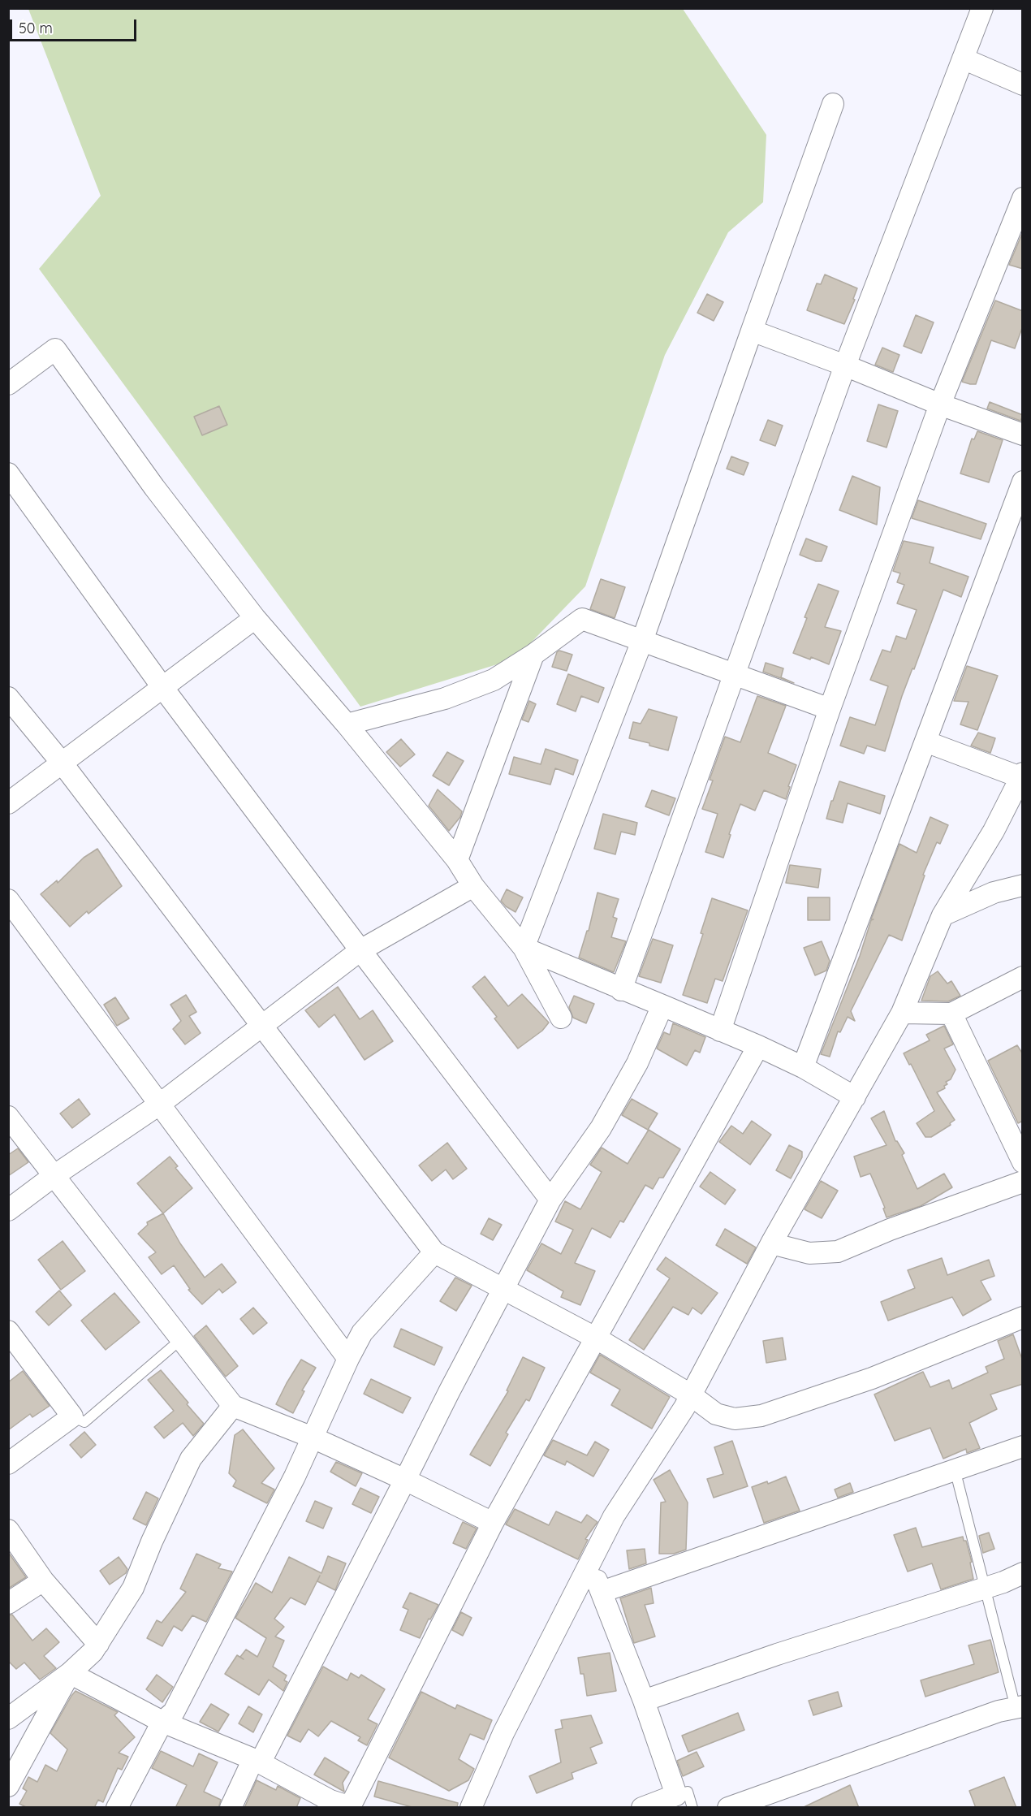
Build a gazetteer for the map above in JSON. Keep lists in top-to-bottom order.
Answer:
{
  "scale_bar": "50 m"
}
